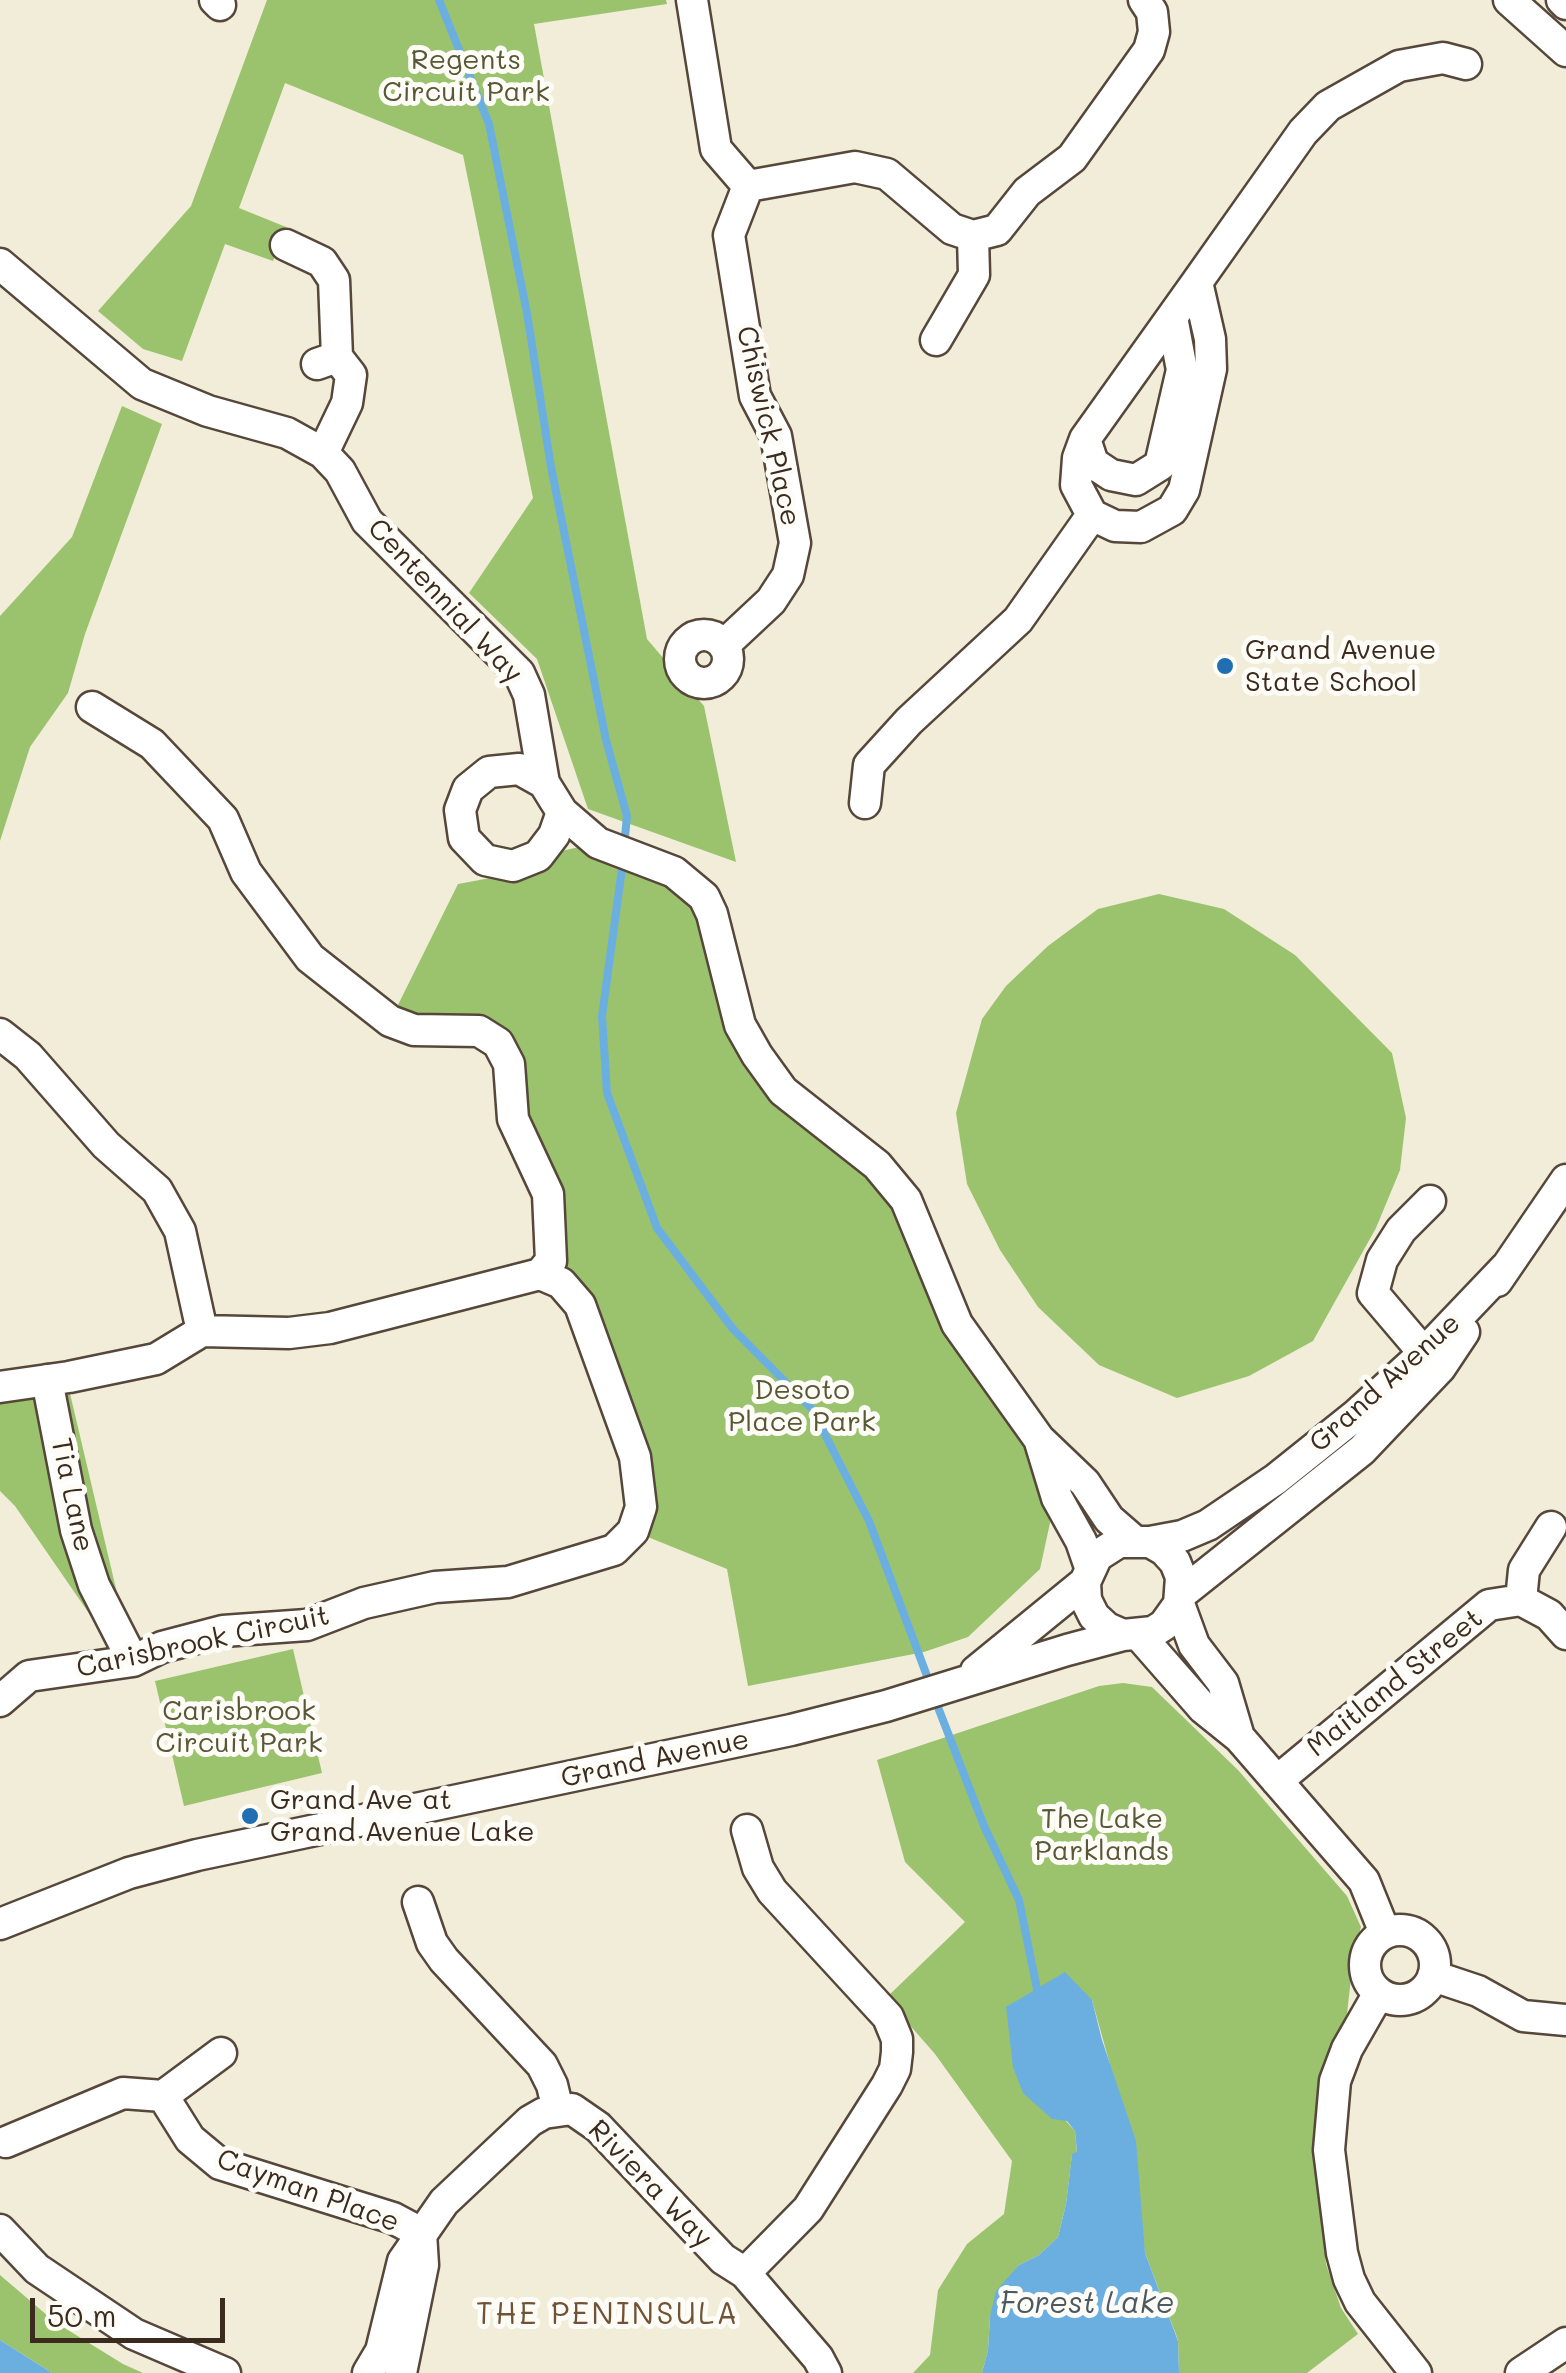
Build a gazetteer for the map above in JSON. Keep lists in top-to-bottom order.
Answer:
{
  "streets": {
    "street": [
      "Chiswick Place",
      "Centennial Way",
      "Grand Avenue",
      "Tia Lane",
      "Carisbrook Circuit",
      "Maitland Street",
      "Riviera Way",
      "Cayman Place"
    ]
  },
  "crossings": [
    ["Centennial Way", "Grand Avenue"],
    ["Tia Lane", "Carisbrook Circuit"],
    ["Riviera Way", "Cayman Place"]
  ],
  "districts": ["THE PENINSULA"],
  "water": ["Forest Lake"],
  "parks": [
    "Regents Circuit Park",
    "Desoto Place Park",
    "Carisbrook Circuit Park",
    "The Lake Parklands"
  ],
  "places": ["Grand Avenue State School", "Grand Ave at Grand Avenue Lake"],
  "scale_bar": "50 m"
}
